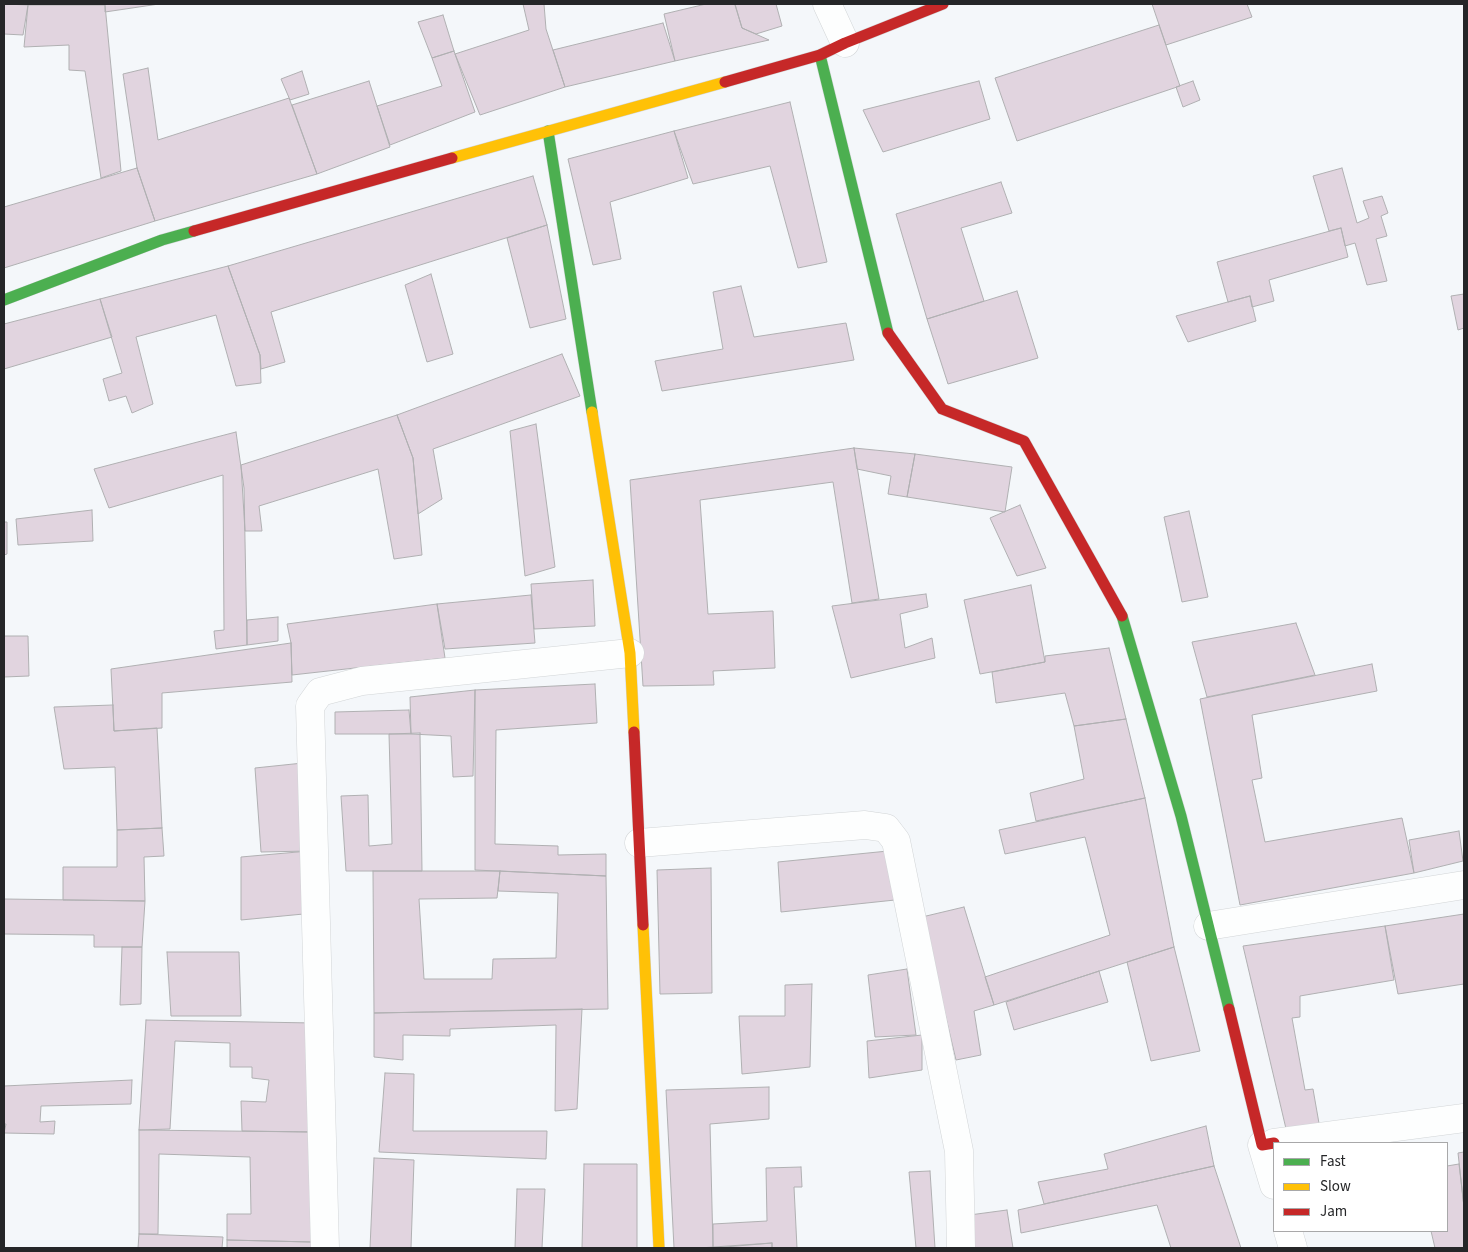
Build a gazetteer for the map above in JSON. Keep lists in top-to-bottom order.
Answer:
{
  "legend": ["Fast", "Slow", "Jam"]
}
